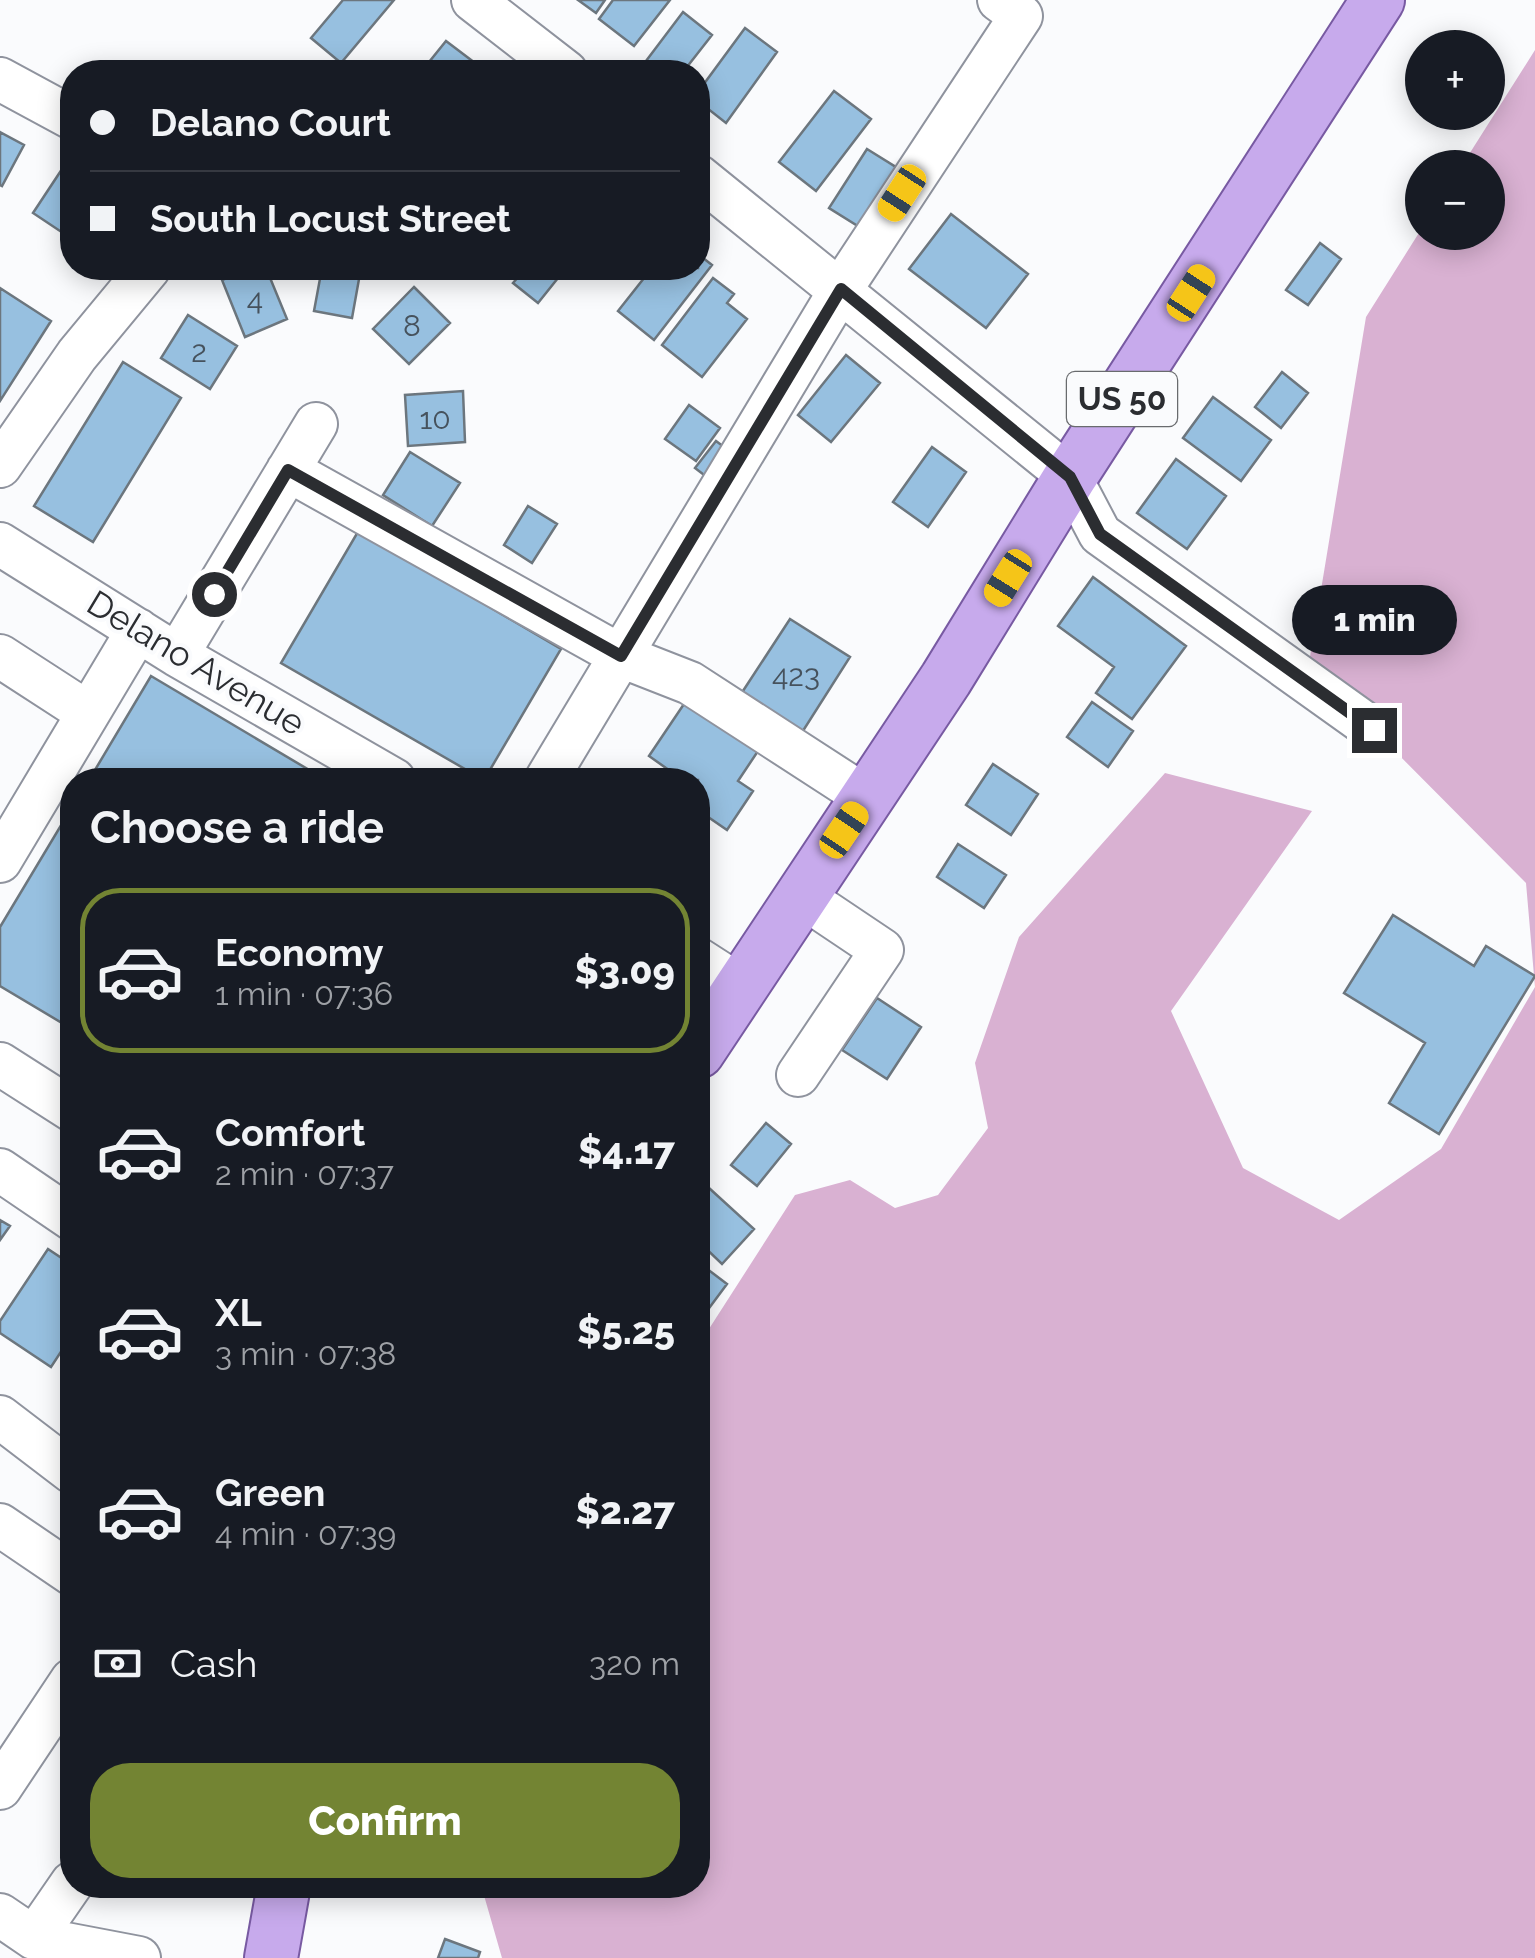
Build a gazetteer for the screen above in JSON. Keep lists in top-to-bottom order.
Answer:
{
  "streets": {
    "main road": ["US 50"],
    "street": ["Delano Avenue"]
  },
  "house_numbers": [
    "4",
    "8",
    "2",
    "10",
    "423"
  ],
  "page": {
    "map_buttons": ["+", "−"],
    "banner": ["Delano Court", "South Locust Street"],
    "bubble": "1 min",
    "heading": "Choose a ride",
    "list": [
      {
        "name": "Economy",
        "note": "1 min · 07:36",
        "value": "$3.09"
      },
      {
        "name": "Comfort",
        "note": "2 min · 07:37",
        "value": "$4.17"
      },
      {
        "name": "XL",
        "note": "3 min · 07:38",
        "value": "$5.25"
      },
      {
        "name": "Green",
        "note": "4 min · 07:39",
        "value": "$2.27"
      }
    ],
    "pay": ["Cash", "320 m"],
    "buttons": "Confirm"
  }
}
